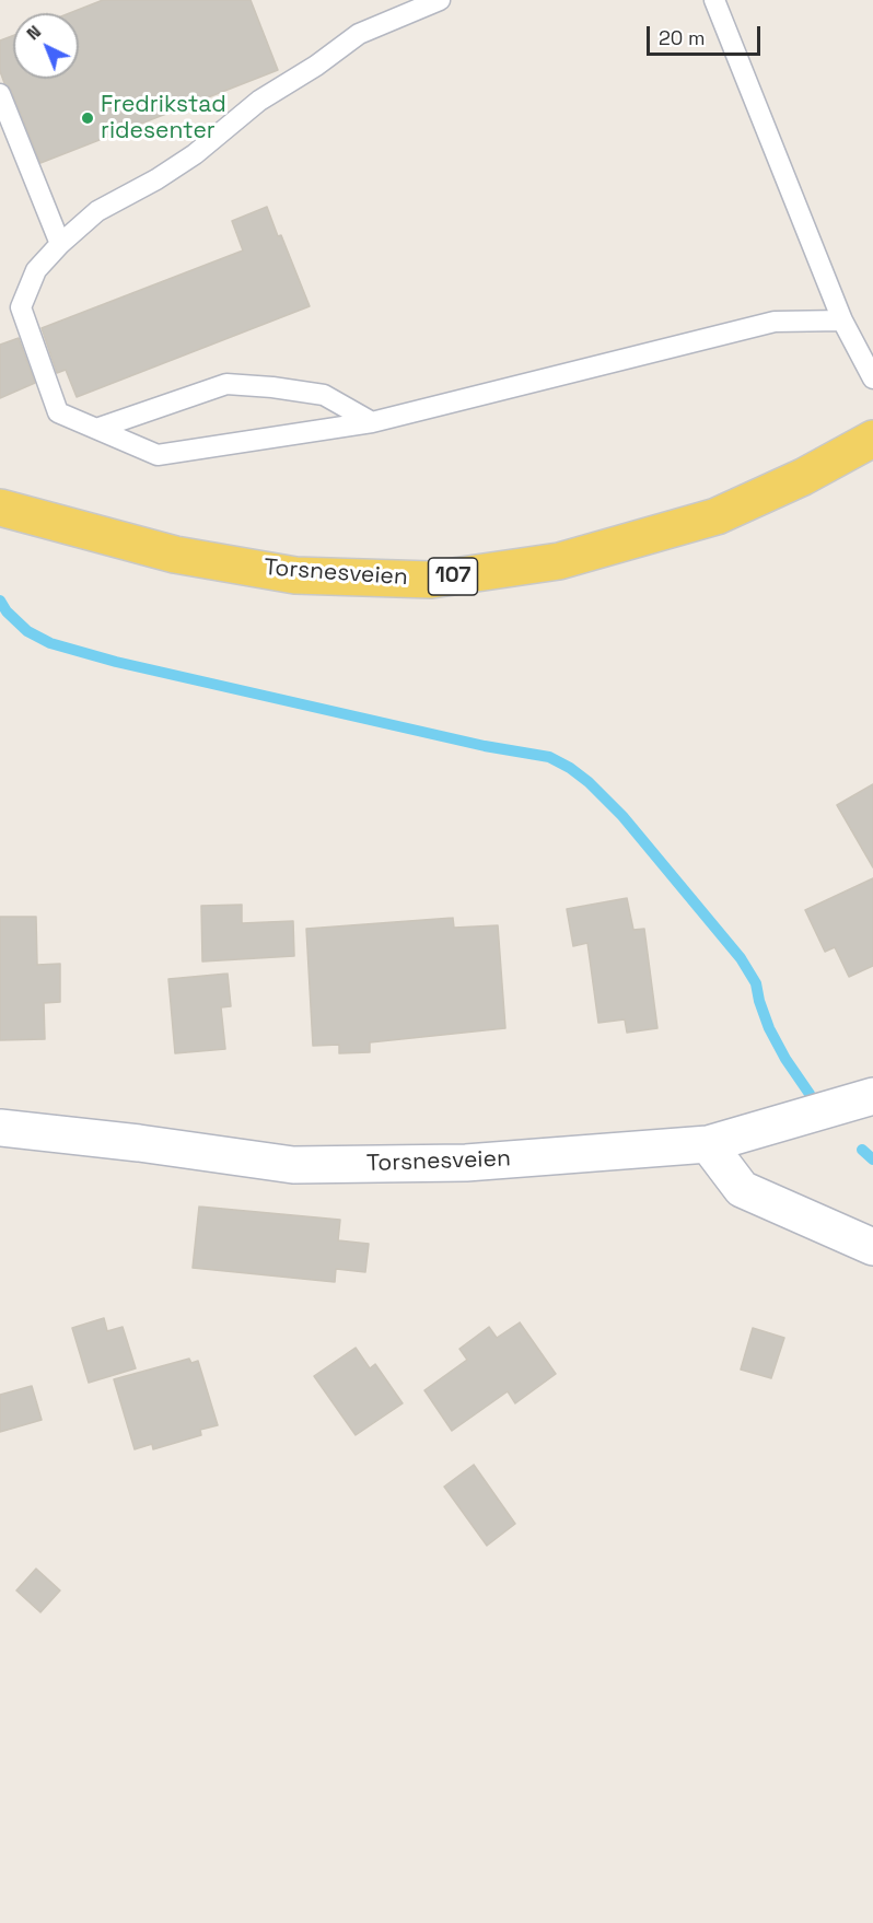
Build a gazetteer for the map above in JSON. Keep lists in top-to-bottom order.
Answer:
{
  "streets": {
    "main road": ["Torsnesveien", "107"]
  },
  "places": ["Fredrikstad ridesenter"],
  "scale_bar": "20 m",
  "north": "top left"
}
